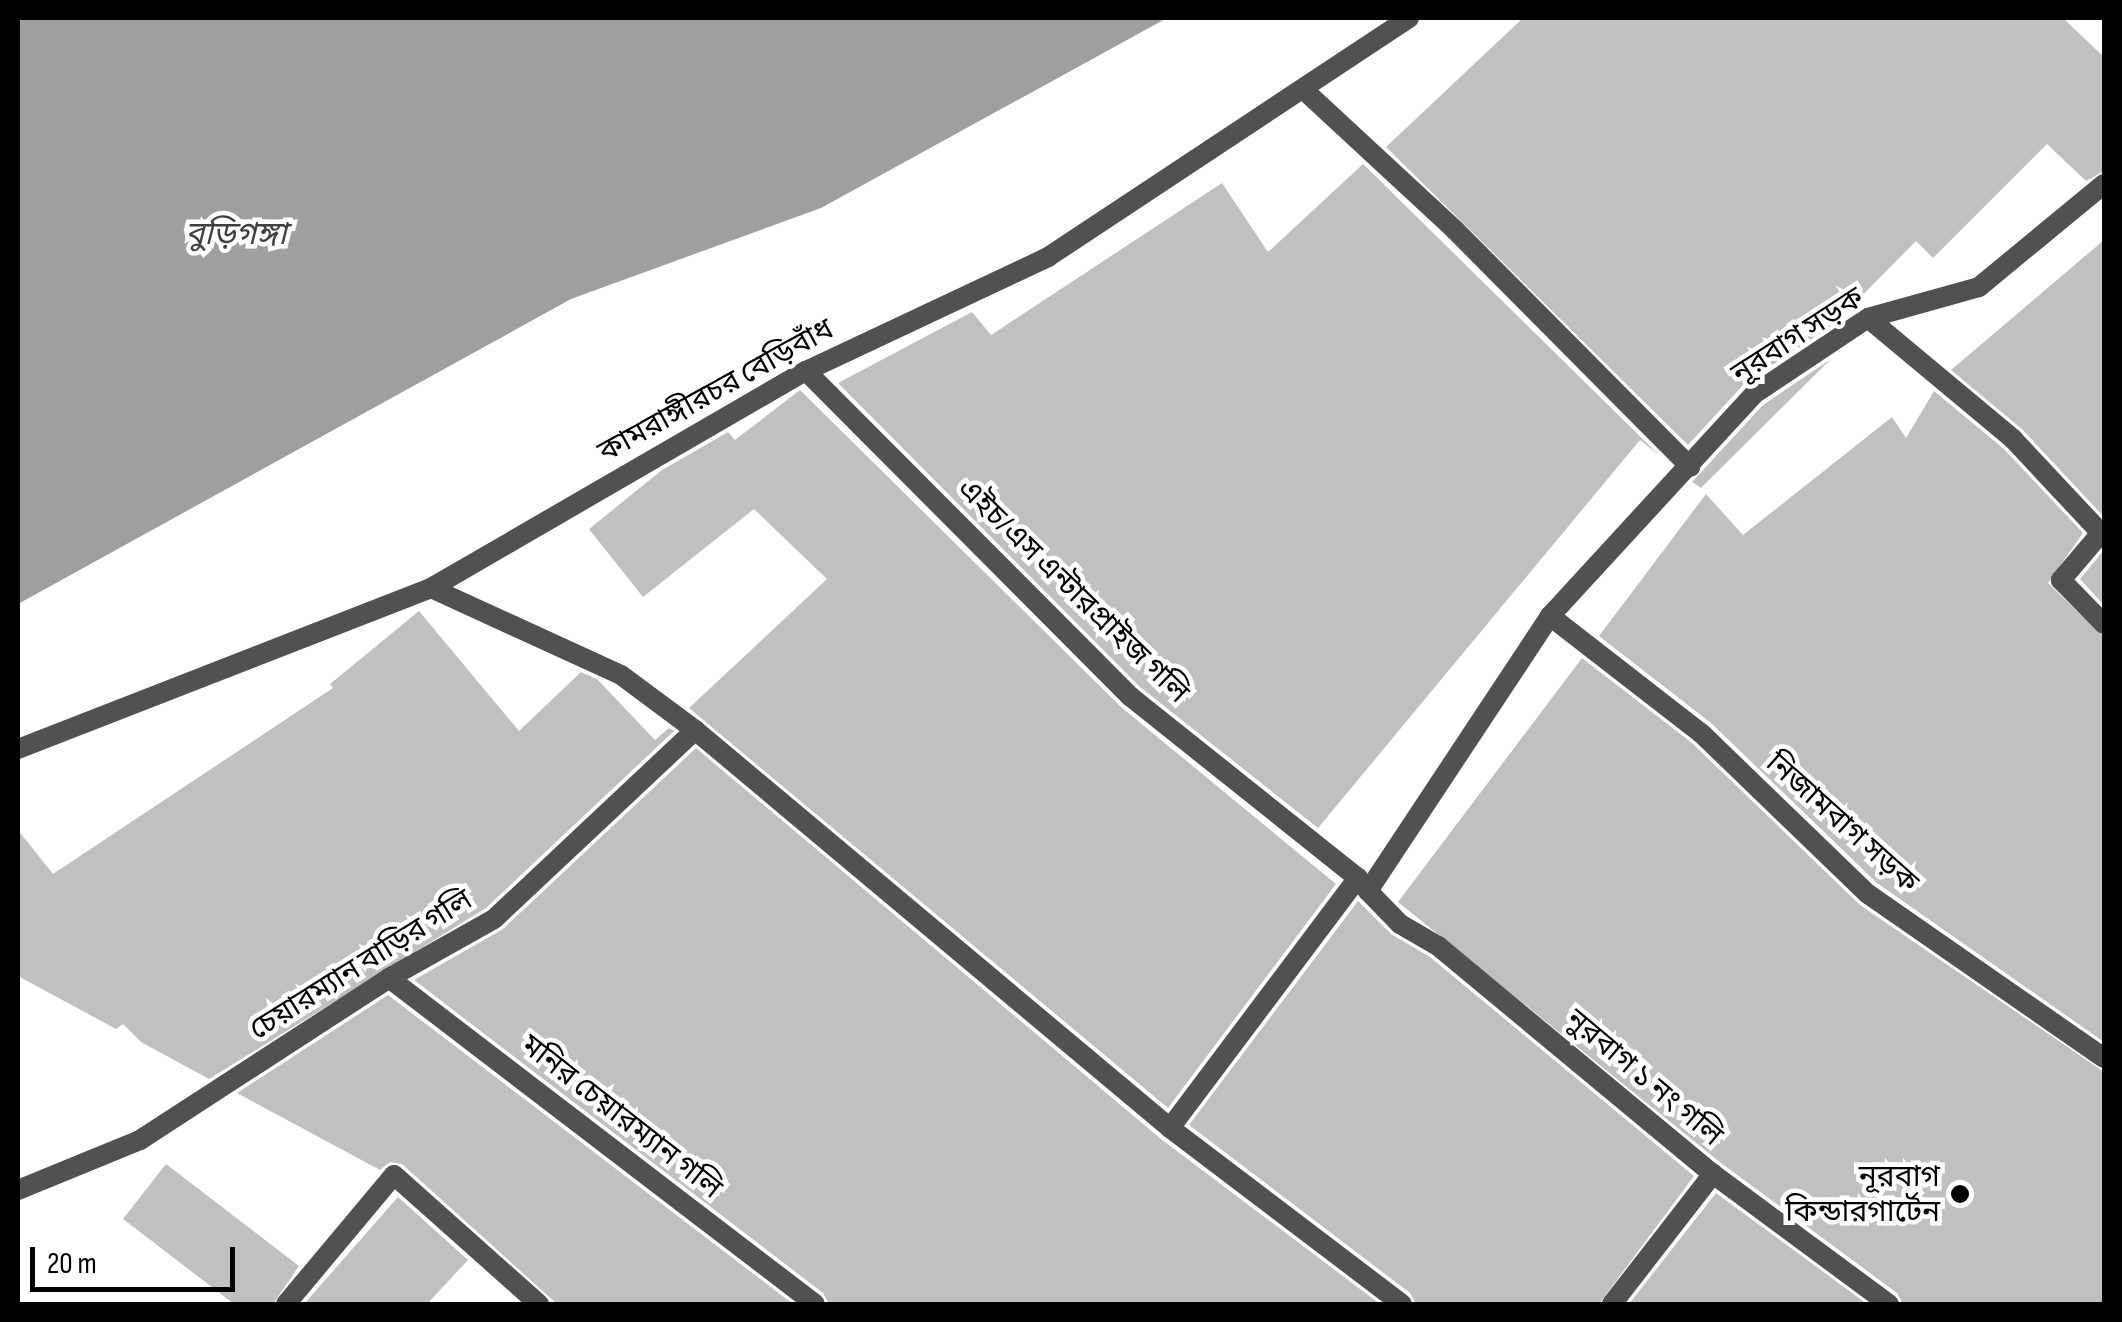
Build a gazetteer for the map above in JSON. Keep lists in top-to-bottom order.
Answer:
{
  "streets": {
    "street": [
      "নূরবাগ সড়ক",
      "কামরাঙ্গীরচর বেড়িবাঁধ",
      "এইচ/এস এন্টারপ্রাইজ গলি",
      "নিজামবাগ সড়ক",
      "চেয়ারম্যান বাড়ির গলি",
      "নুরবাগ ১ নং গলি",
      "মনির চেয়ারম্যান গলি"
    ]
  },
  "crossings": [
    ["কামরাঙ্গীরচর বেড়িবাঁধ", "এইচ/এস এন্টারপ্রাইজ গলি"],
    ["এইচ/এস এন্টারপ্রাইজ গলি", "নুরবাগ ১ নং গলি"],
    ["চেয়ারম্যান বাড়ির গলি", "মনির চেয়ারম্যান গলি"]
  ],
  "water": ["বুড়িগঙ্গা"],
  "places": ["নূরবাগ কিন্ডারগার্টেন"],
  "scale_bar": "20 m"
}
